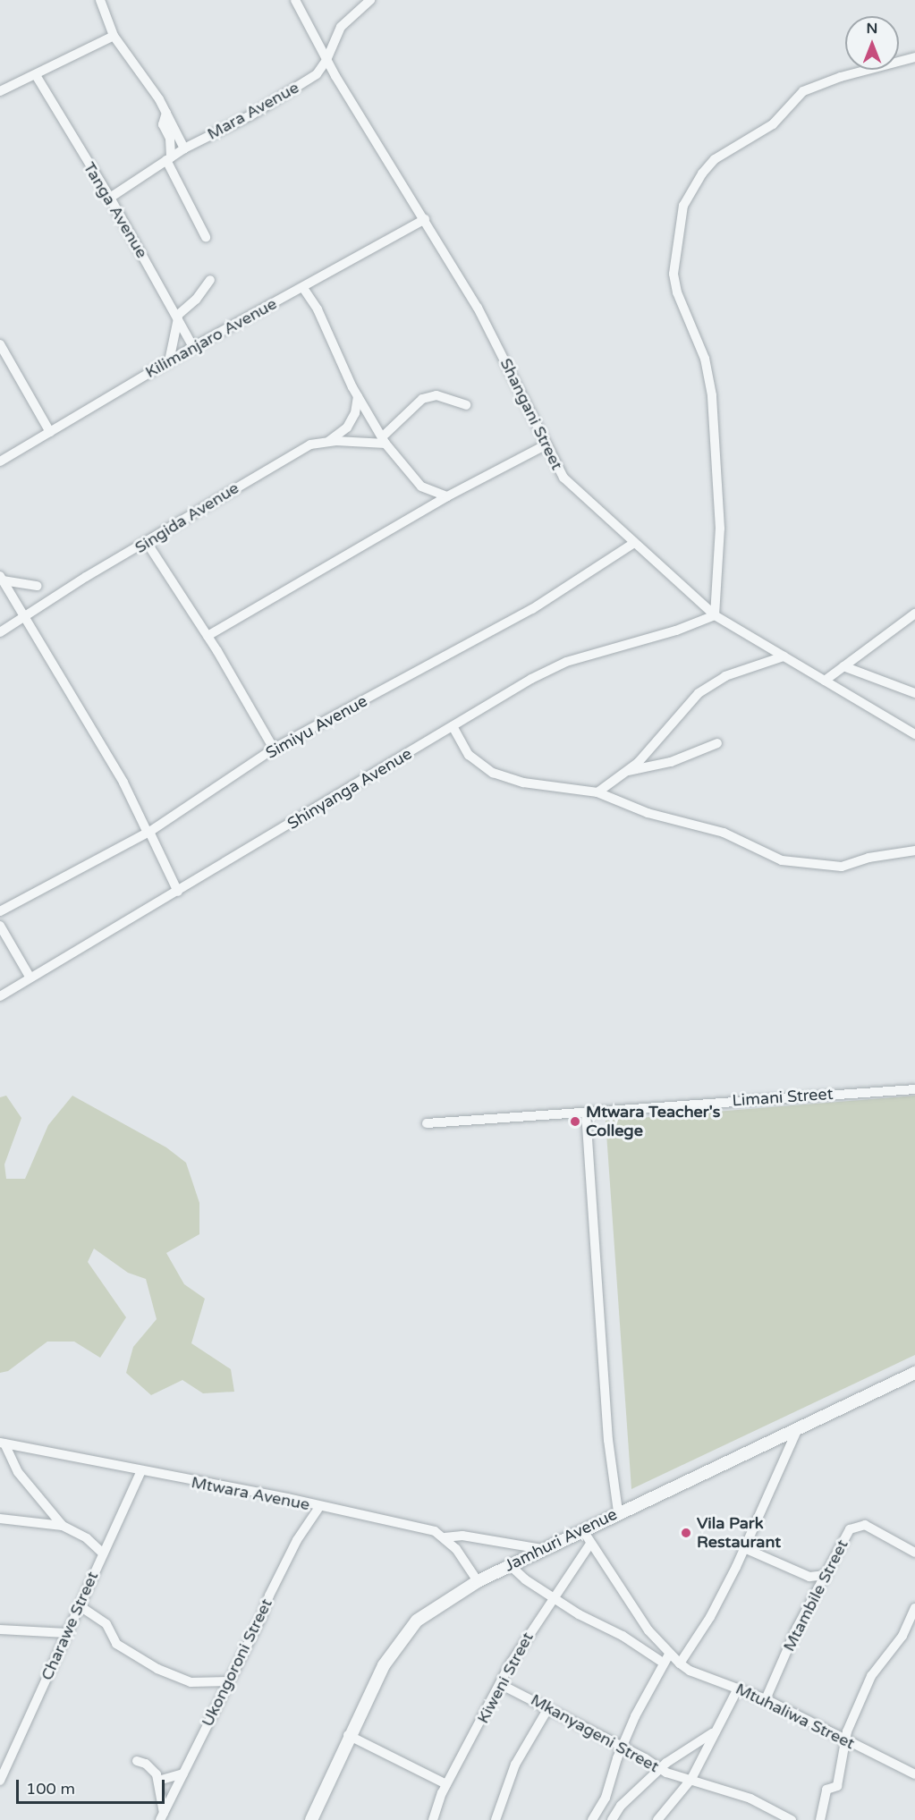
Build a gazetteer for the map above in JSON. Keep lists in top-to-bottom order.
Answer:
{
  "streets": {
    "street": [
      "Mara Avenue",
      "Tanga Avenue",
      "Kilimanjaro Avenue",
      "Shangani Street",
      "Singida Avenue",
      "Simiyu Avenue",
      "Shinyanga Avenue",
      "Limani Street",
      "Mtwara Avenue",
      "Jamhuri Avenue",
      "Mtambile Street",
      "Charawe Street",
      "Ukongoroni Street",
      "Kiweni Street",
      "Mtuhaliwa Street",
      "Mkanyageni Street"
    ]
  },
  "crossings": [
    ["Mara Avenue", "Tanga Avenue"],
    ["Mara Avenue", "Shangani Street"],
    ["Tanga Avenue", "Kilimanjaro Avenue"],
    ["Kilimanjaro Avenue", "Shangani Street"],
    ["Shangani Street", "Simiyu Avenue"],
    ["Shangani Street", "Shinyanga Avenue"],
    ["Mtwara Avenue", "Charawe Street"],
    ["Mtwara Avenue", "Ukongoroni Street"],
    ["Jamhuri Avenue", "Mtuhaliwa Street"],
    ["Mtambile Street", "Mtuhaliwa Street"],
    ["Kiweni Street", "Mtuhaliwa Street"],
    ["Kiweni Street", "Mkanyageni Street"]
  ],
  "places": ["Mtwara Teacher's College", "Vila Park Restaurant"],
  "scale_bar": "100 m",
  "north": "top"
}
